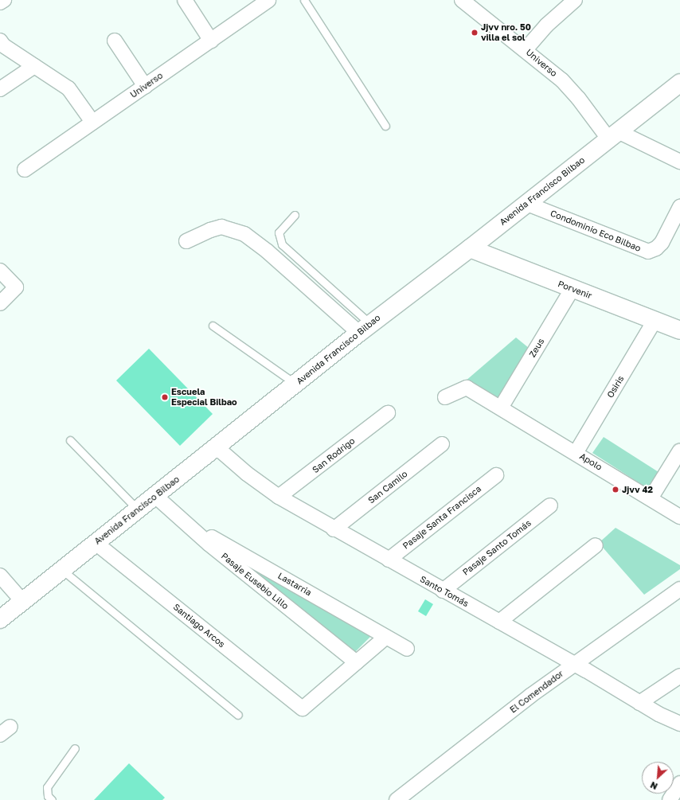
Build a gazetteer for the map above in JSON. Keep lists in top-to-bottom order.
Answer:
{
  "streets": {
    "main road": ["Avenida Francisco Bilbao", "Porvenir"],
    "street": [
      "Universo",
      "Condominio Eco Bilbao",
      "Zeus",
      "Osiris",
      "San Rodrigo",
      "Apolo",
      "San Camilo",
      "Pasaje Santa Francisca",
      "Pasaje Santo Tomás",
      "Pasaje Eusebio Lillo",
      "Lastarria",
      "Santo Tomás",
      "Santiago Arcos",
      "El Comendador"
    ]
  },
  "crossings": [
    ["Universo", "Avenida Francisco Bilbao"],
    ["Avenida Francisco Bilbao", "Condominio Eco Bilbao"],
    ["Avenida Francisco Bilbao", "Porvenir"],
    ["Avenida Francisco Bilbao", "Pasaje Eusebio Lillo"],
    ["Avenida Francisco Bilbao", "Santo Tomás"],
    ["Avenida Francisco Bilbao", "Santiago Arcos"],
    ["Porvenir", "Zeus"],
    ["Porvenir", "Osiris"],
    ["Zeus", "Apolo"],
    ["Osiris", "Apolo"],
    ["San Rodrigo", "Santo Tomás"],
    ["San Camilo", "Santo Tomás"],
    ["Pasaje Santa Francisca", "Santo Tomás"],
    ["Pasaje Santo Tomás", "Santo Tomás"],
    ["Pasaje Eusebio Lillo", "Lastarria"],
    ["Pasaje Eusebio Lillo", "Santiago Arcos"],
    ["Santo Tomás", "El Comendador"]
  ],
  "places": ["Jjvv nro. 50 villa el sol", "Escuela Especial Bilbao", "Jjvv 42"],
  "north": "bottom left"
}
